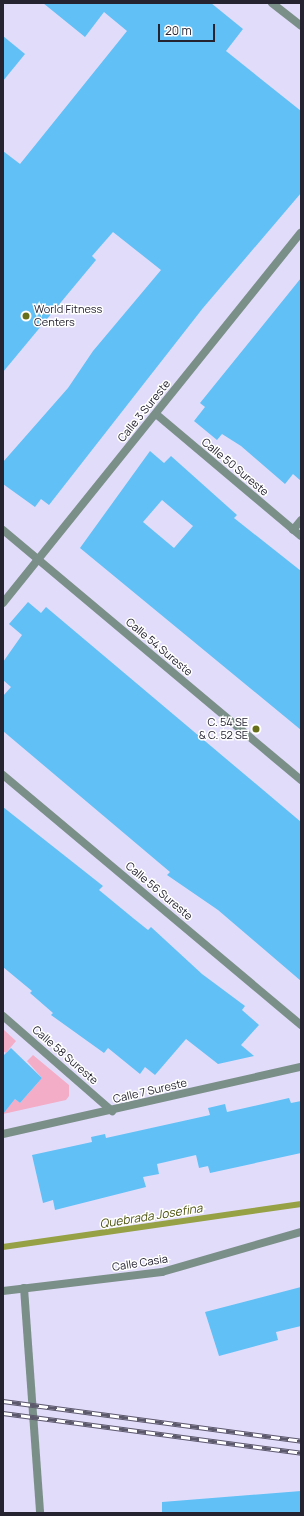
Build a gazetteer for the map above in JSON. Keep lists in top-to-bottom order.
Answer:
{
  "streets": {
    "street": [
      "Calle 3 Sureste",
      "Calle 50 Sureste",
      "Calle 54 Sureste",
      "Calle 56 Sureste",
      "Calle 58 Sureste",
      "Calle 7 Sureste",
      "Calle Casia"
    ]
  },
  "crossings": [
    ["Calle 3 Sureste", "Calle 50 Sureste"],
    ["Calle 3 Sureste", "Calle 54 Sureste"],
    ["Calle 58 Sureste", "Calle 7 Sureste"]
  ],
  "water": ["Quebrada Josefina"],
  "places": ["World Fitness Centers", "C. 54 SE & C. 52 SE"],
  "scale_bar": "20 m"
}
